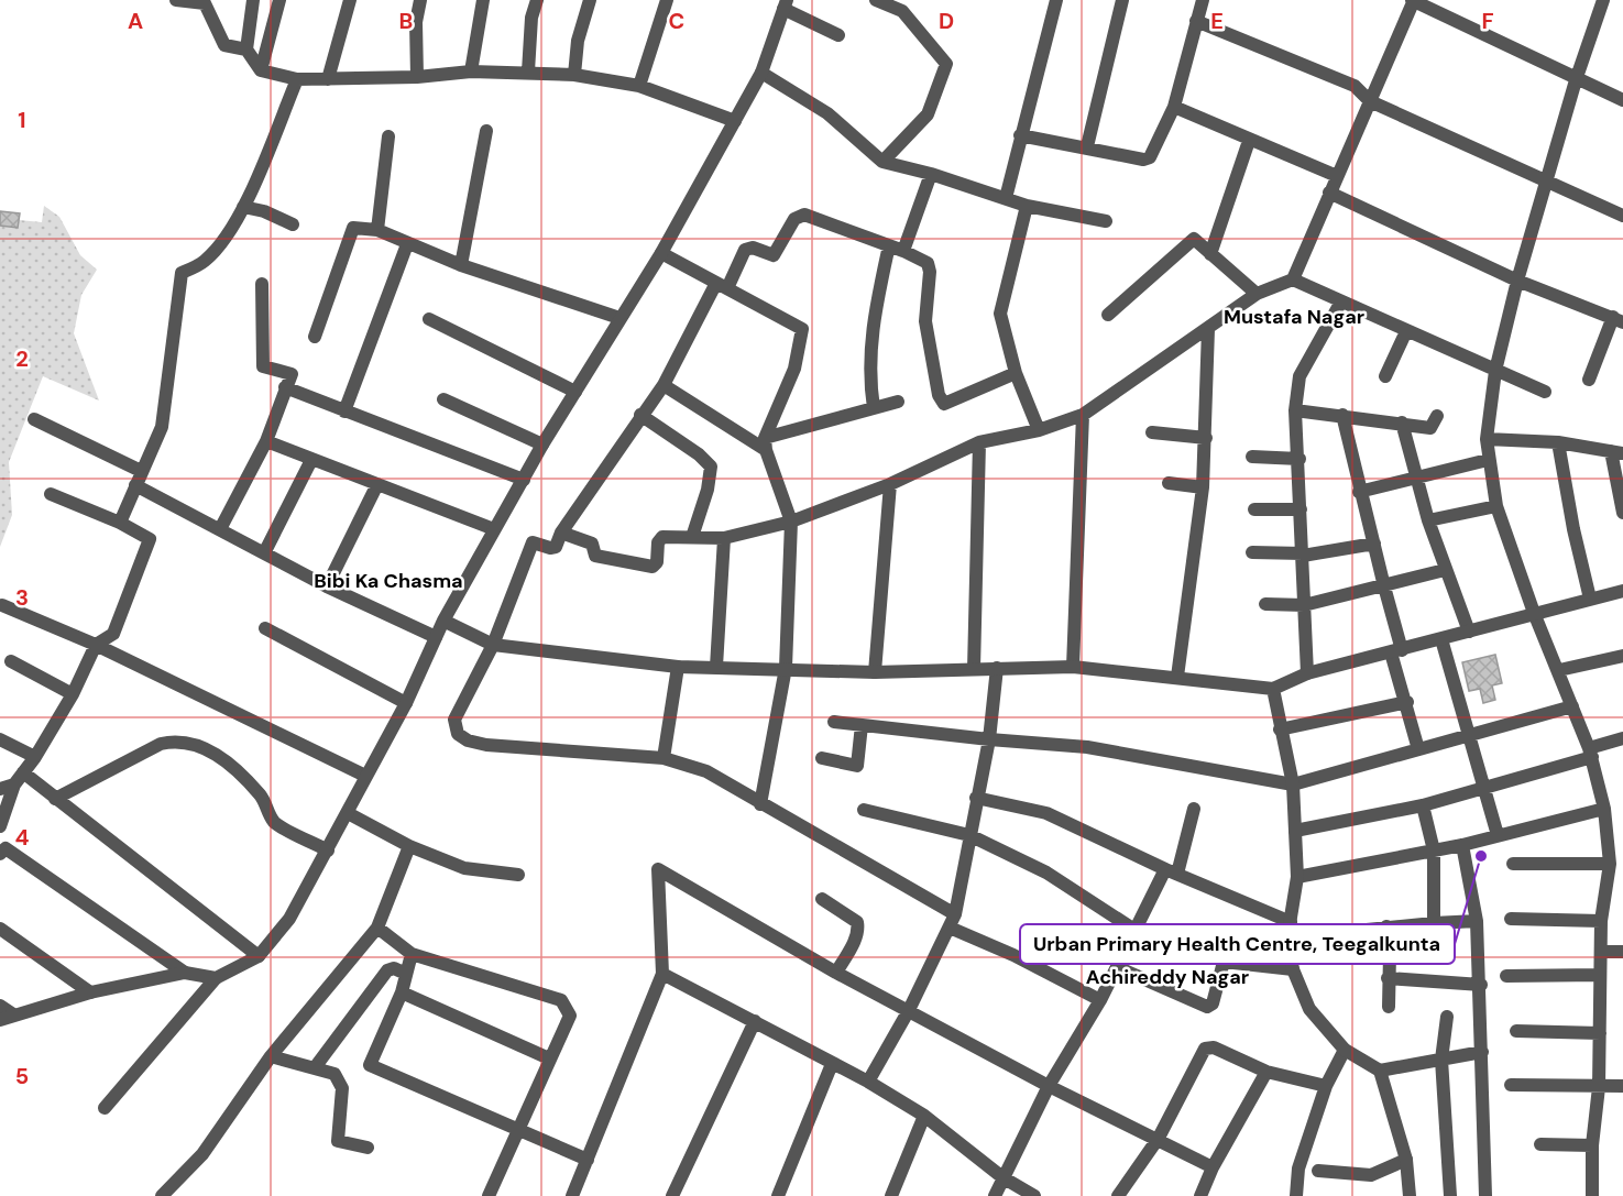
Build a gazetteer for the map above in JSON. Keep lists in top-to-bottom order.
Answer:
{
  "districts": ["Mustafa Nagar", "Bibi Ka Chasma", "Achireddy Nagar"],
  "places": ["Urban Primary Health Centre, Teegalkunta"],
  "grid": {
    "columns": [
      "A",
      "B",
      "C",
      "D",
      "E",
      "F"
    ],
    "rows": [
      "1",
      "2",
      "3",
      "4",
      "5"
    ]
  }
}
